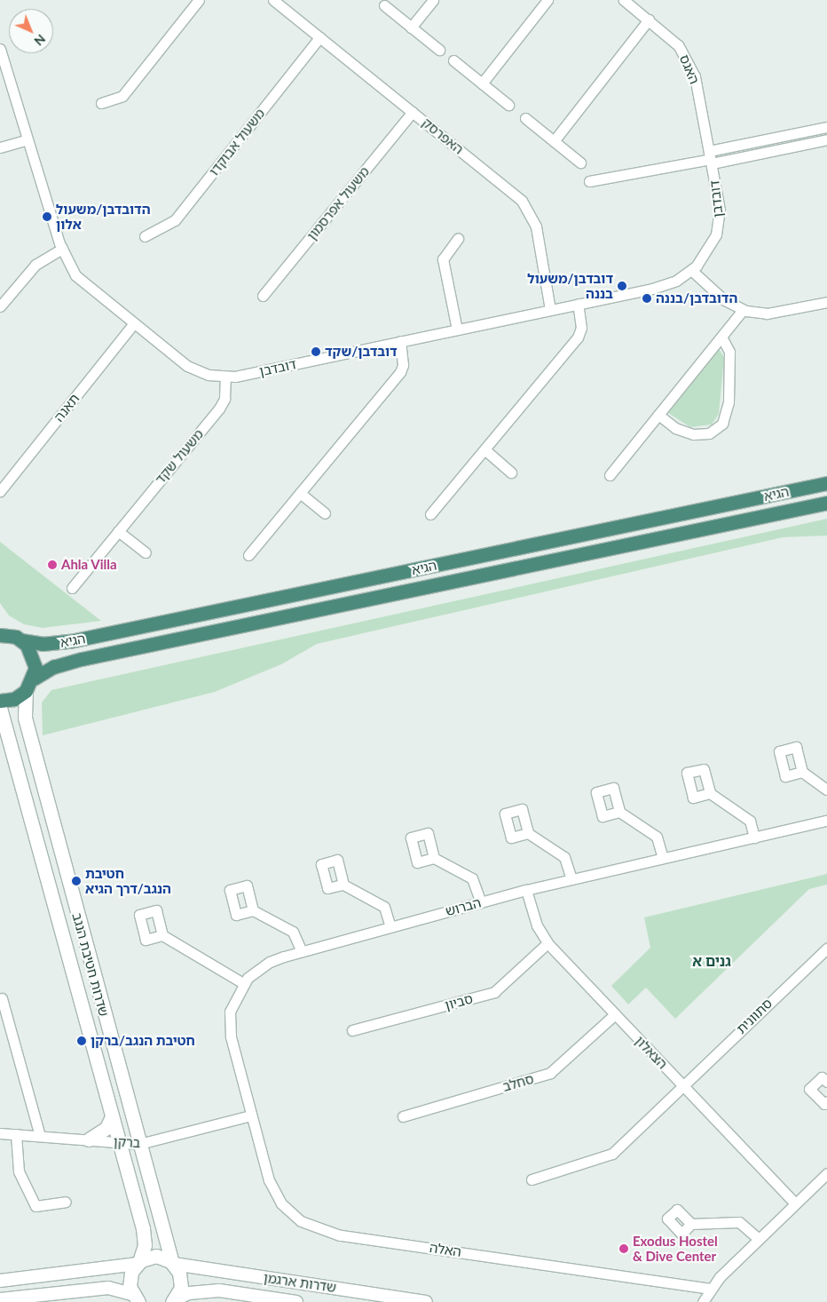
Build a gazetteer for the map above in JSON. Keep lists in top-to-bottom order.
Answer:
{
  "streets": {
    "highway": ["הגיא"],
    "main road": ["שדרות חטיבת הנגב"],
    "street": [
      "האגס",
      "האפרסק",
      "משעול אבוקדו",
      "דובדבן",
      "משעול אפרסמון",
      "תאנה",
      "משעול שקד",
      "הברוש",
      "סביון",
      "סתוונית",
      "הצאלון",
      "סחלב",
      "ברקן",
      "האלה",
      "שדרות ארגמן"
    ]
  },
  "crossings": [
    ["האגס", "דובדבן"],
    ["האפרסק", "משעול אבוקדו"],
    ["האפרסק", "דובדבן"],
    ["האפרסק", "משעול אפרסמון"],
    ["דובדבן", "תאנה"],
    ["דובדבן", "משעול שקד"],
    ["הברוש", "הצאלון"],
    ["הברוש", "ברקן"],
    ["הברוש", "האלה"],
    ["שדרות חטיבת הנגב", "ברקן"],
    ["שדרות חטיבת הנגב", "שדרות ארגמן"],
    ["סביון", "הצאלון"],
    ["סתוונית", "הצאלון"],
    ["הצאלון", "סחלב"],
    ["ברקן", "האלה"]
  ],
  "districts": ["גנים א"],
  "places": [
    "הדובדבן/משעול אלון",
    "דובדבן/משעול בננה",
    "הדובדבן/בננה",
    "דובדבן/שקד",
    "Ahla Villa",
    "חטיבת הנגב/דרך הגיא",
    "חטיבת הנגב/ברקן",
    "Exodus Hostel & Dive Center"
  ],
  "north": "bottom right"
}
